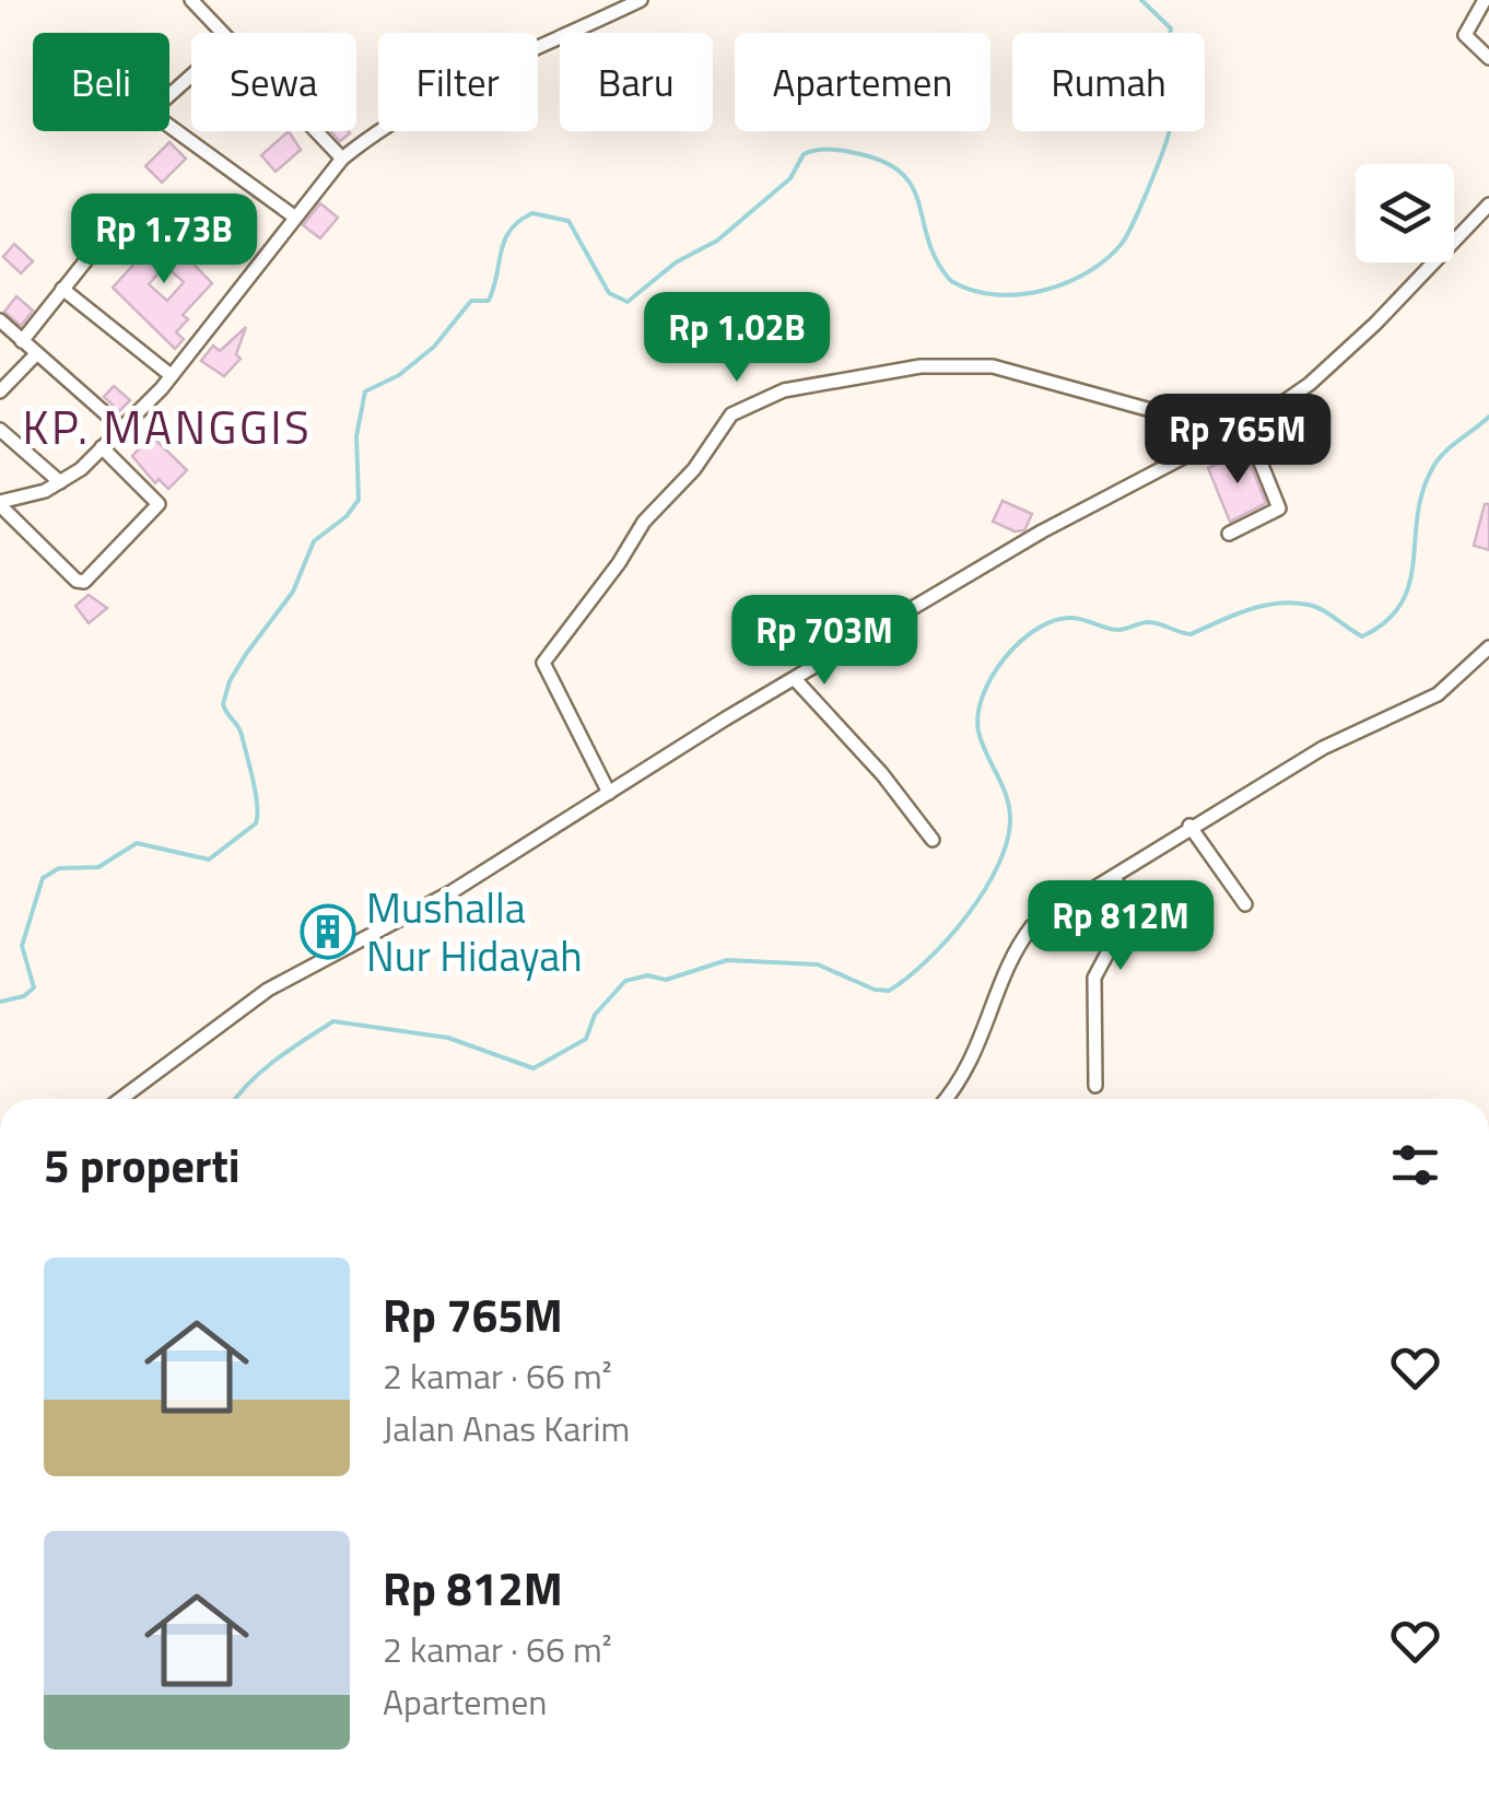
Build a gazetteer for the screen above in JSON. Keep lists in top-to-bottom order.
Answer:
{
  "districts": ["KP. MANGGIS"],
  "places": {
    "building": ["Mushalla Nur Hidayah"]
  },
  "page": {
    "chip": [
      "Beli",
      "Sewa",
      "Filter",
      "Baru",
      "Apartemen",
      "Rumah"
    ],
    "price": [
      "Rp 1.73B",
      "Rp 1.02B",
      "Rp 765M",
      "Rp 703M",
      "Rp 812M"
    ],
    "heading": "5 properti",
    "list": [
      {
        "name": "Rp 765M",
        "note": "2 kamar · 66 m² · Jalan Anas Karim"
      },
      {
        "name": "Rp 812M",
        "note": "2 kamar · 66 m² · Apartemen"
      }
    ]
  }
}
